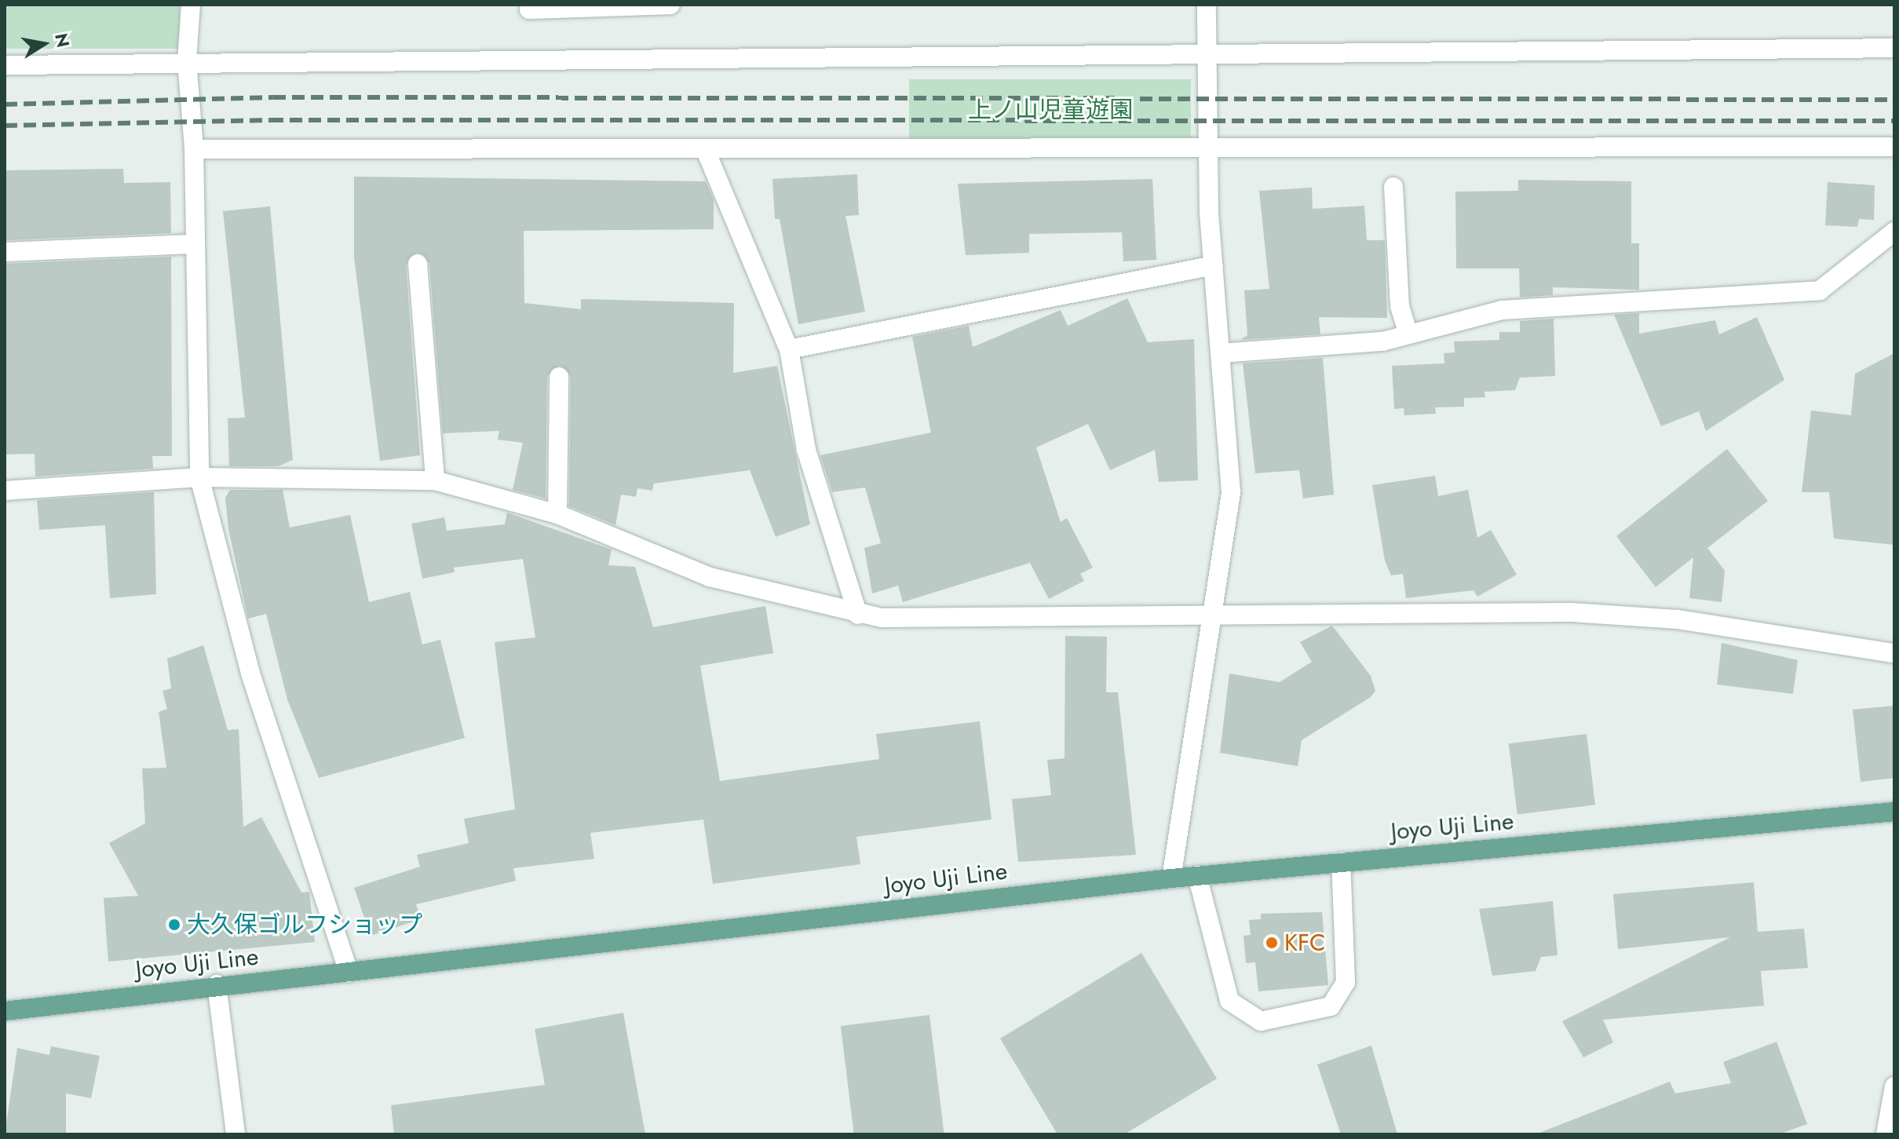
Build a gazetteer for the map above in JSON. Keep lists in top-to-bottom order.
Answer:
{
  "streets": {
    "main road": ["Joyo Uji Line"]
  },
  "parks": ["上ノ山児童遊園"],
  "places": ["大久保ゴルフショップ", "KFC"],
  "north": "right"
}
